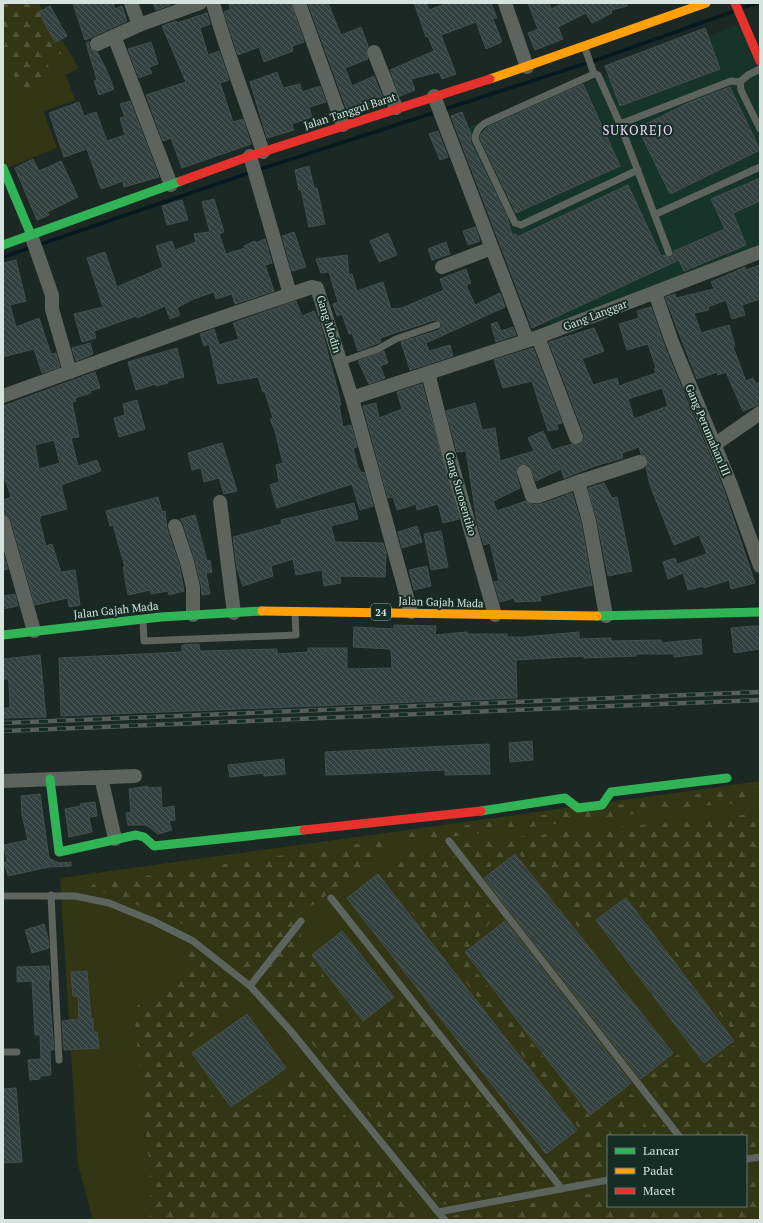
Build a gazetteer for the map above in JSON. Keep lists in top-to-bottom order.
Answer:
{
  "streets": {
    "main road": ["Jalan Tanggul Barat", "Jalan Gajah Mada", "24"],
    "street": [
      "Gang Langgar",
      "Gang Modin",
      "Gang Perumahan III",
      "Gang Surosentiko"
    ]
  },
  "crossings": [
    ["Gang Langgar", "Gang Modin"],
    ["Gang Langgar", "Gang Perumahan III"],
    ["Gang Langgar", "Gang Surosentiko"],
    ["Gang Modin", "Jalan Gajah Mada"],
    ["Gang Surosentiko", "Jalan Gajah Mada"]
  ],
  "districts": ["SUKOREJO"],
  "legend": ["Lancar", "Padat", "Macet"]
}
